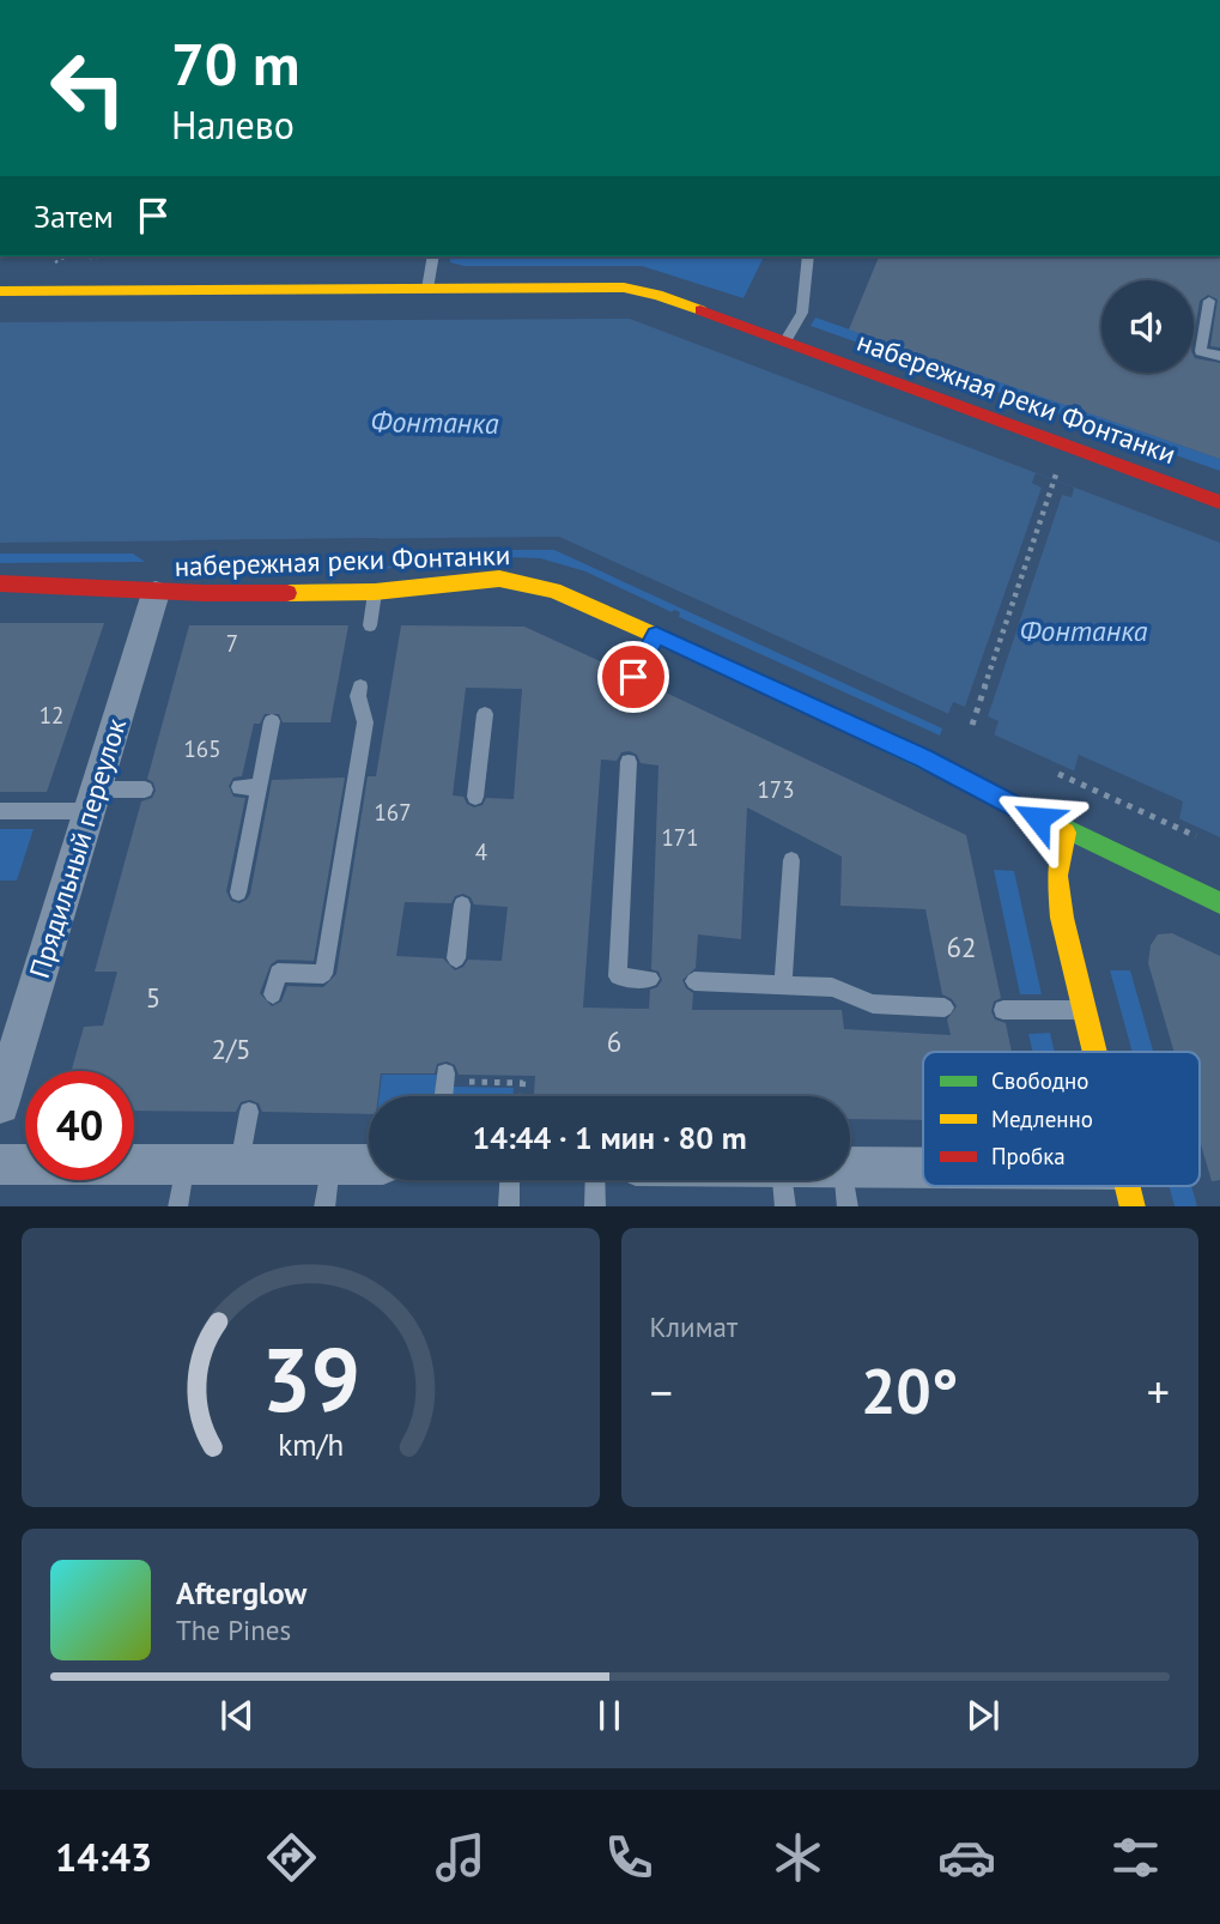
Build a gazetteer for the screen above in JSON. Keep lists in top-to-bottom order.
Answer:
{
  "streets": {
    "street": ["набережная реки Фонтанки", "Прядильный переулок"]
  },
  "crossings": [
    ["набережная реки Фонтанки", "Прядильный переулок"]
  ],
  "water": ["Фонтанка"],
  "house_numbers": [
    "7",
    "12",
    "165",
    "173",
    "167",
    "171",
    "4",
    "62",
    "5",
    "6",
    "2/5"
  ],
  "legend": ["Свободно", "Медленно", "Пробка"],
  "page": {
    "turn": ["70 m", "Налево"],
    "then": "Затем",
    "limit": "40",
    "trip": "14:44 · 1 мин · 80 m",
    "tile": "Климат",
    "heat": ["−", "20°", "+"],
    "song": ["Afterglow", "The Pines"],
    "tabs": "14:43",
    "gauge": ["39", "km/h"]
  }
}
